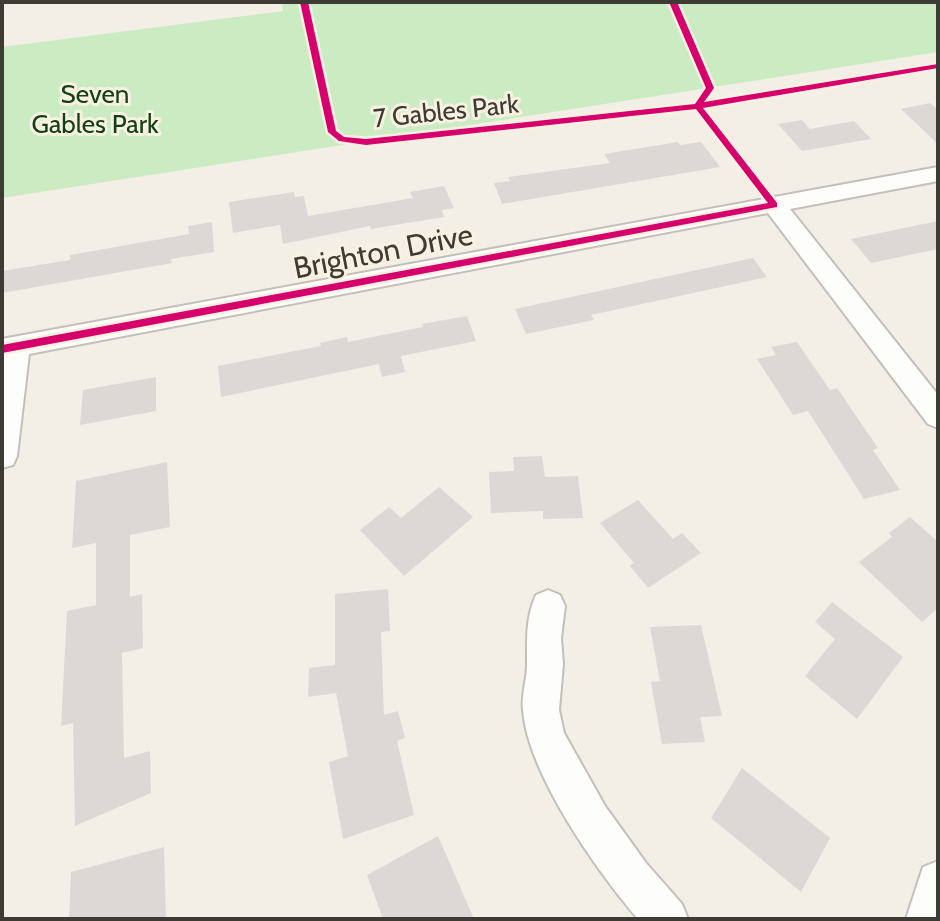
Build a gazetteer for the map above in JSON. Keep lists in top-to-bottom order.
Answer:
{
  "streets": {
    "street": ["Brighton Drive"],
    "cycle path": ["7 Gables Park"]
  },
  "parks": ["Seven Gables Park"]
}
